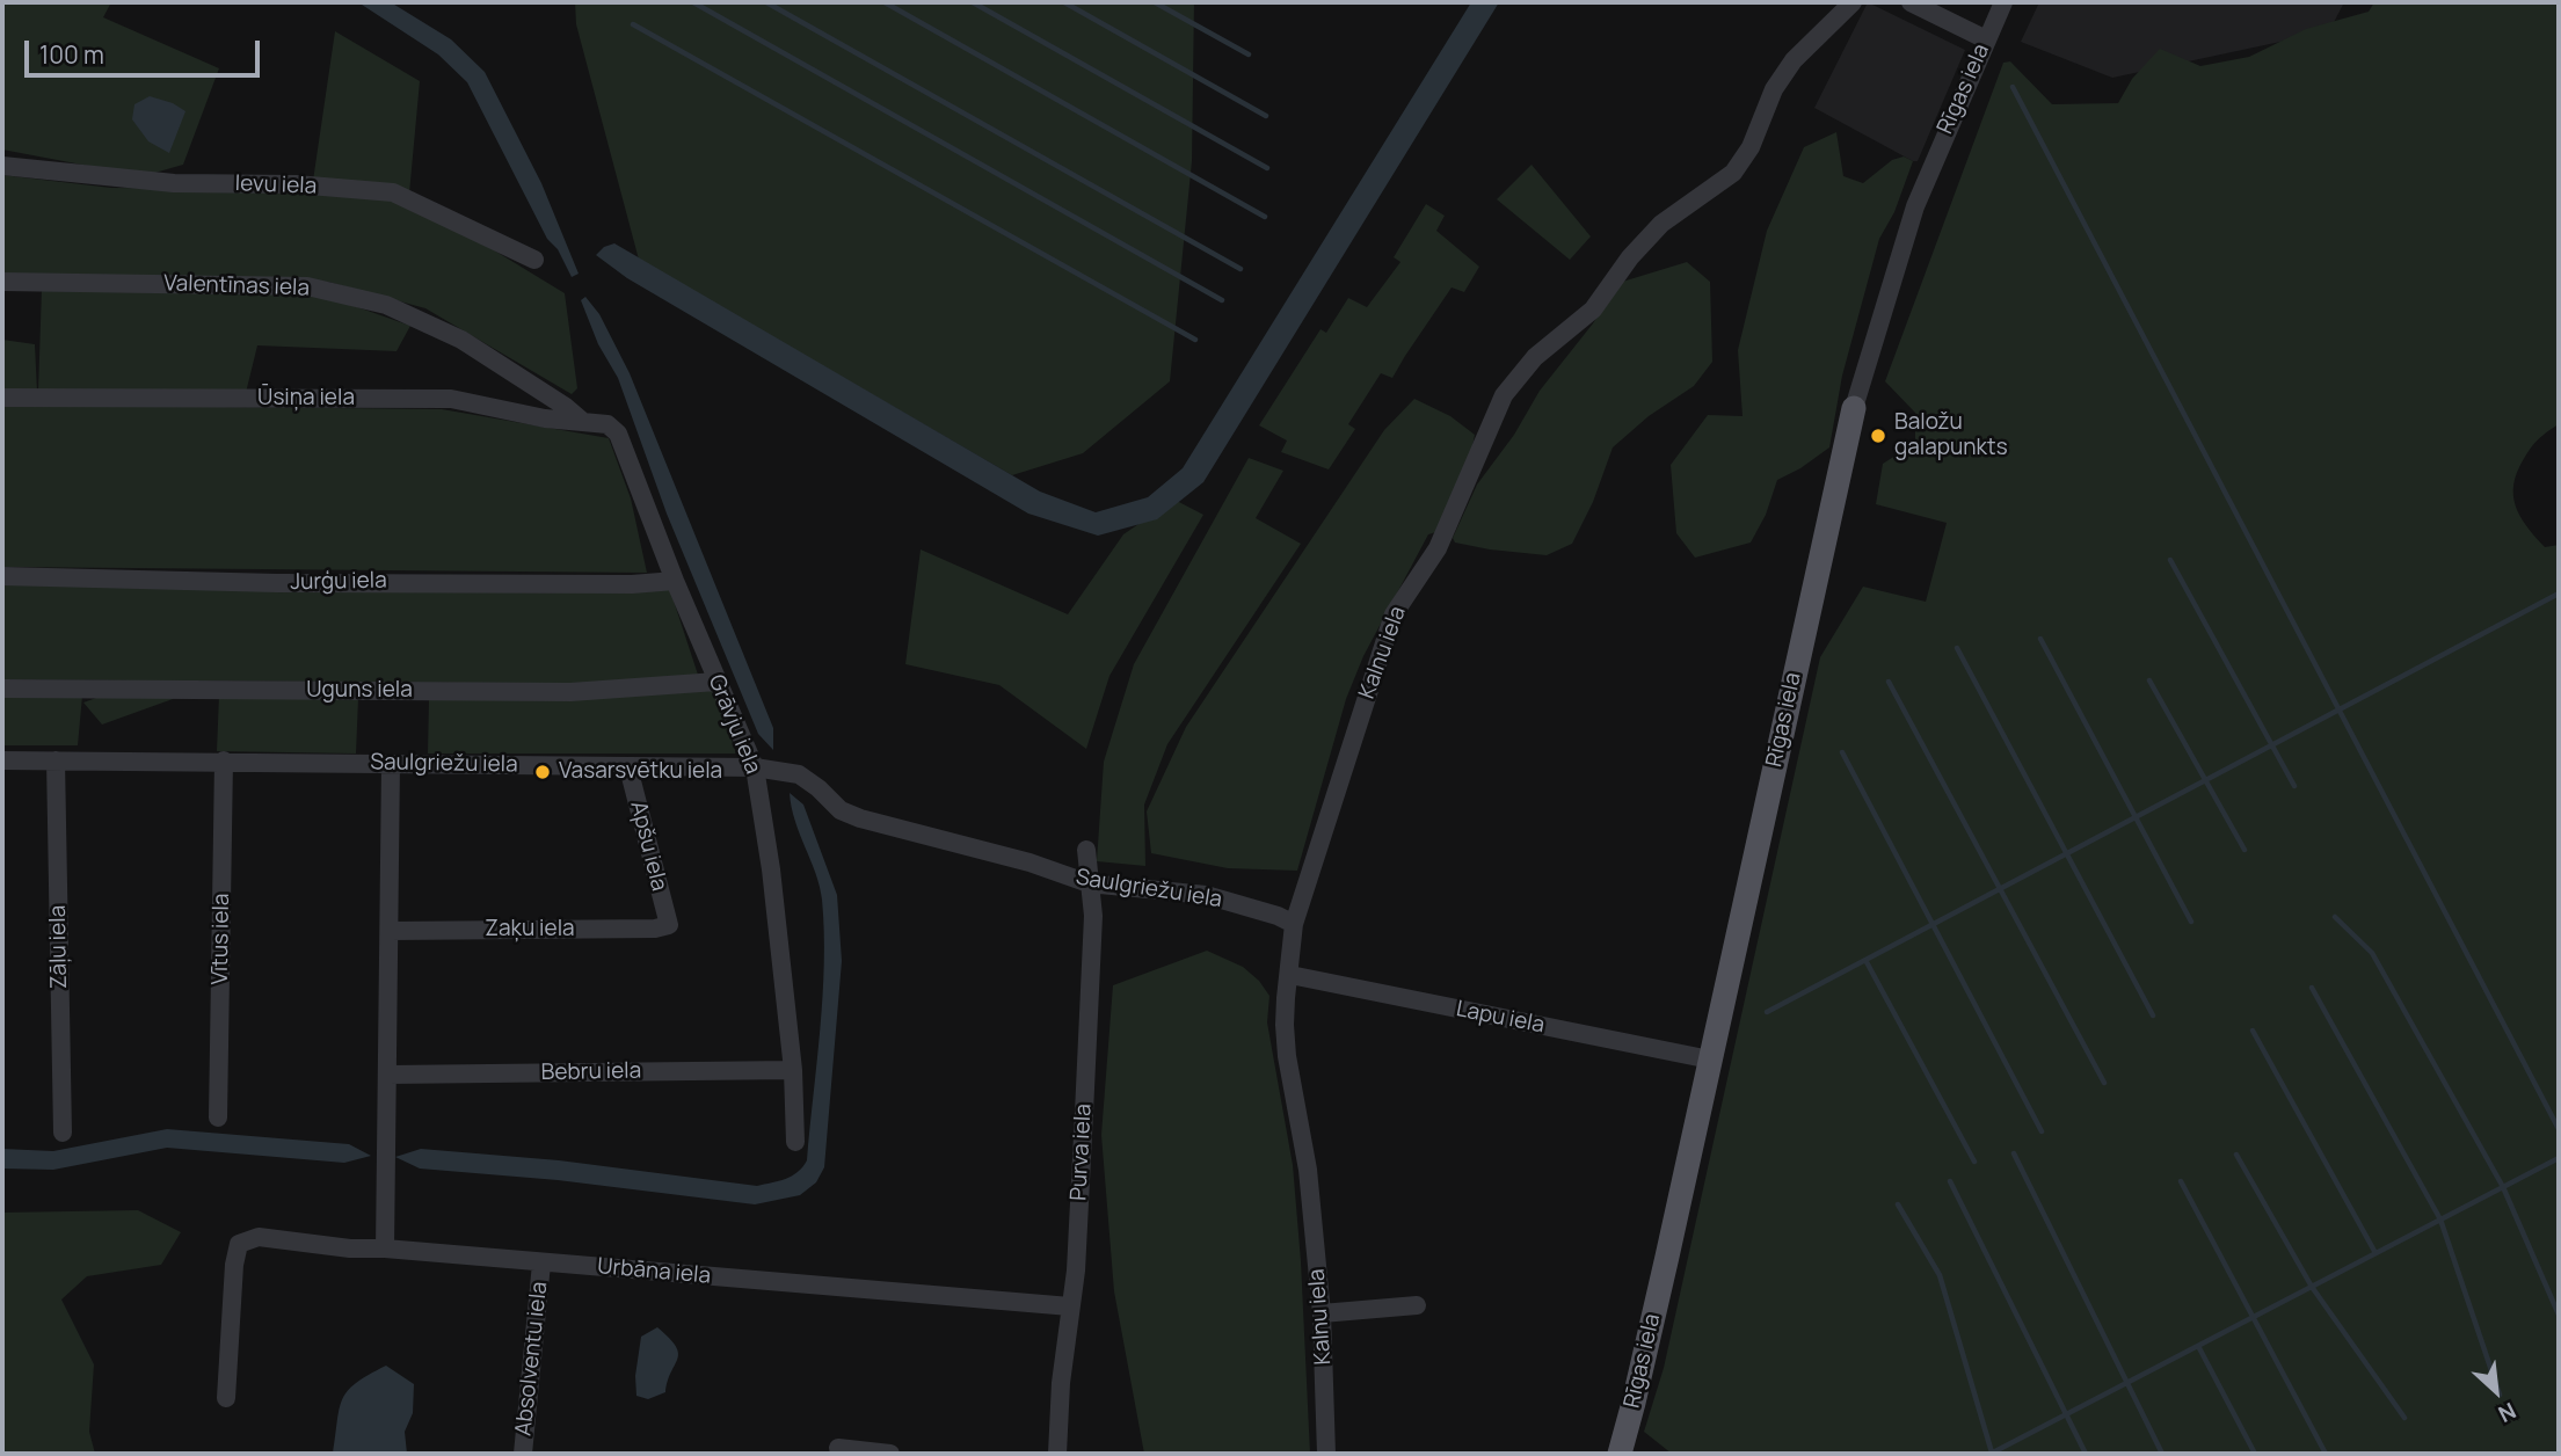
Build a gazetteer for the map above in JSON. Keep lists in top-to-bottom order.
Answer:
{
  "streets": {
    "main road": ["Rīgas iela"],
    "street": [
      "Ievu iela",
      "Valentīnas iela",
      "Ūsiņa iela",
      "Jurģu iela",
      "Kalnu iela",
      "Uguns iela",
      "Grāvju iela",
      "Saulgriežu iela",
      "Apšu iela",
      "Zaķu iela",
      "Vītus iela",
      "Zāļu iela",
      "Lapu iela",
      "Bebru iela",
      "Purva iela",
      "Urbāna iela",
      "Absolventu iela"
    ]
  },
  "crossings": [
    ["Rīgas iela", "Lapu iela"],
    ["Valentīnas iela", "Ūsiņa iela"],
    ["Ūsiņa iela", "Grāvju iela"],
    ["Jurģu iela", "Grāvju iela"],
    ["Kalnu iela", "Saulgriežu iela"],
    ["Kalnu iela", "Lapu iela"],
    ["Uguns iela", "Grāvju iela"],
    ["Grāvju iela", "Saulgriežu iela"],
    ["Grāvju iela", "Bebru iela"],
    ["Saulgriežu iela", "Apšu iela"],
    ["Saulgriežu iela", "Vītus iela"],
    ["Saulgriežu iela", "Zāļu iela"],
    ["Saulgriežu iela", "Purva iela"],
    ["Apšu iela", "Zaķu iela"],
    ["Purva iela", "Urbāna iela"],
    ["Urbāna iela", "Absolventu iela"]
  ],
  "places": ["Baložu galapunkts", "Vasarsvētku iela"],
  "scale_bar": "100 m",
  "north": "bottom right"
}
